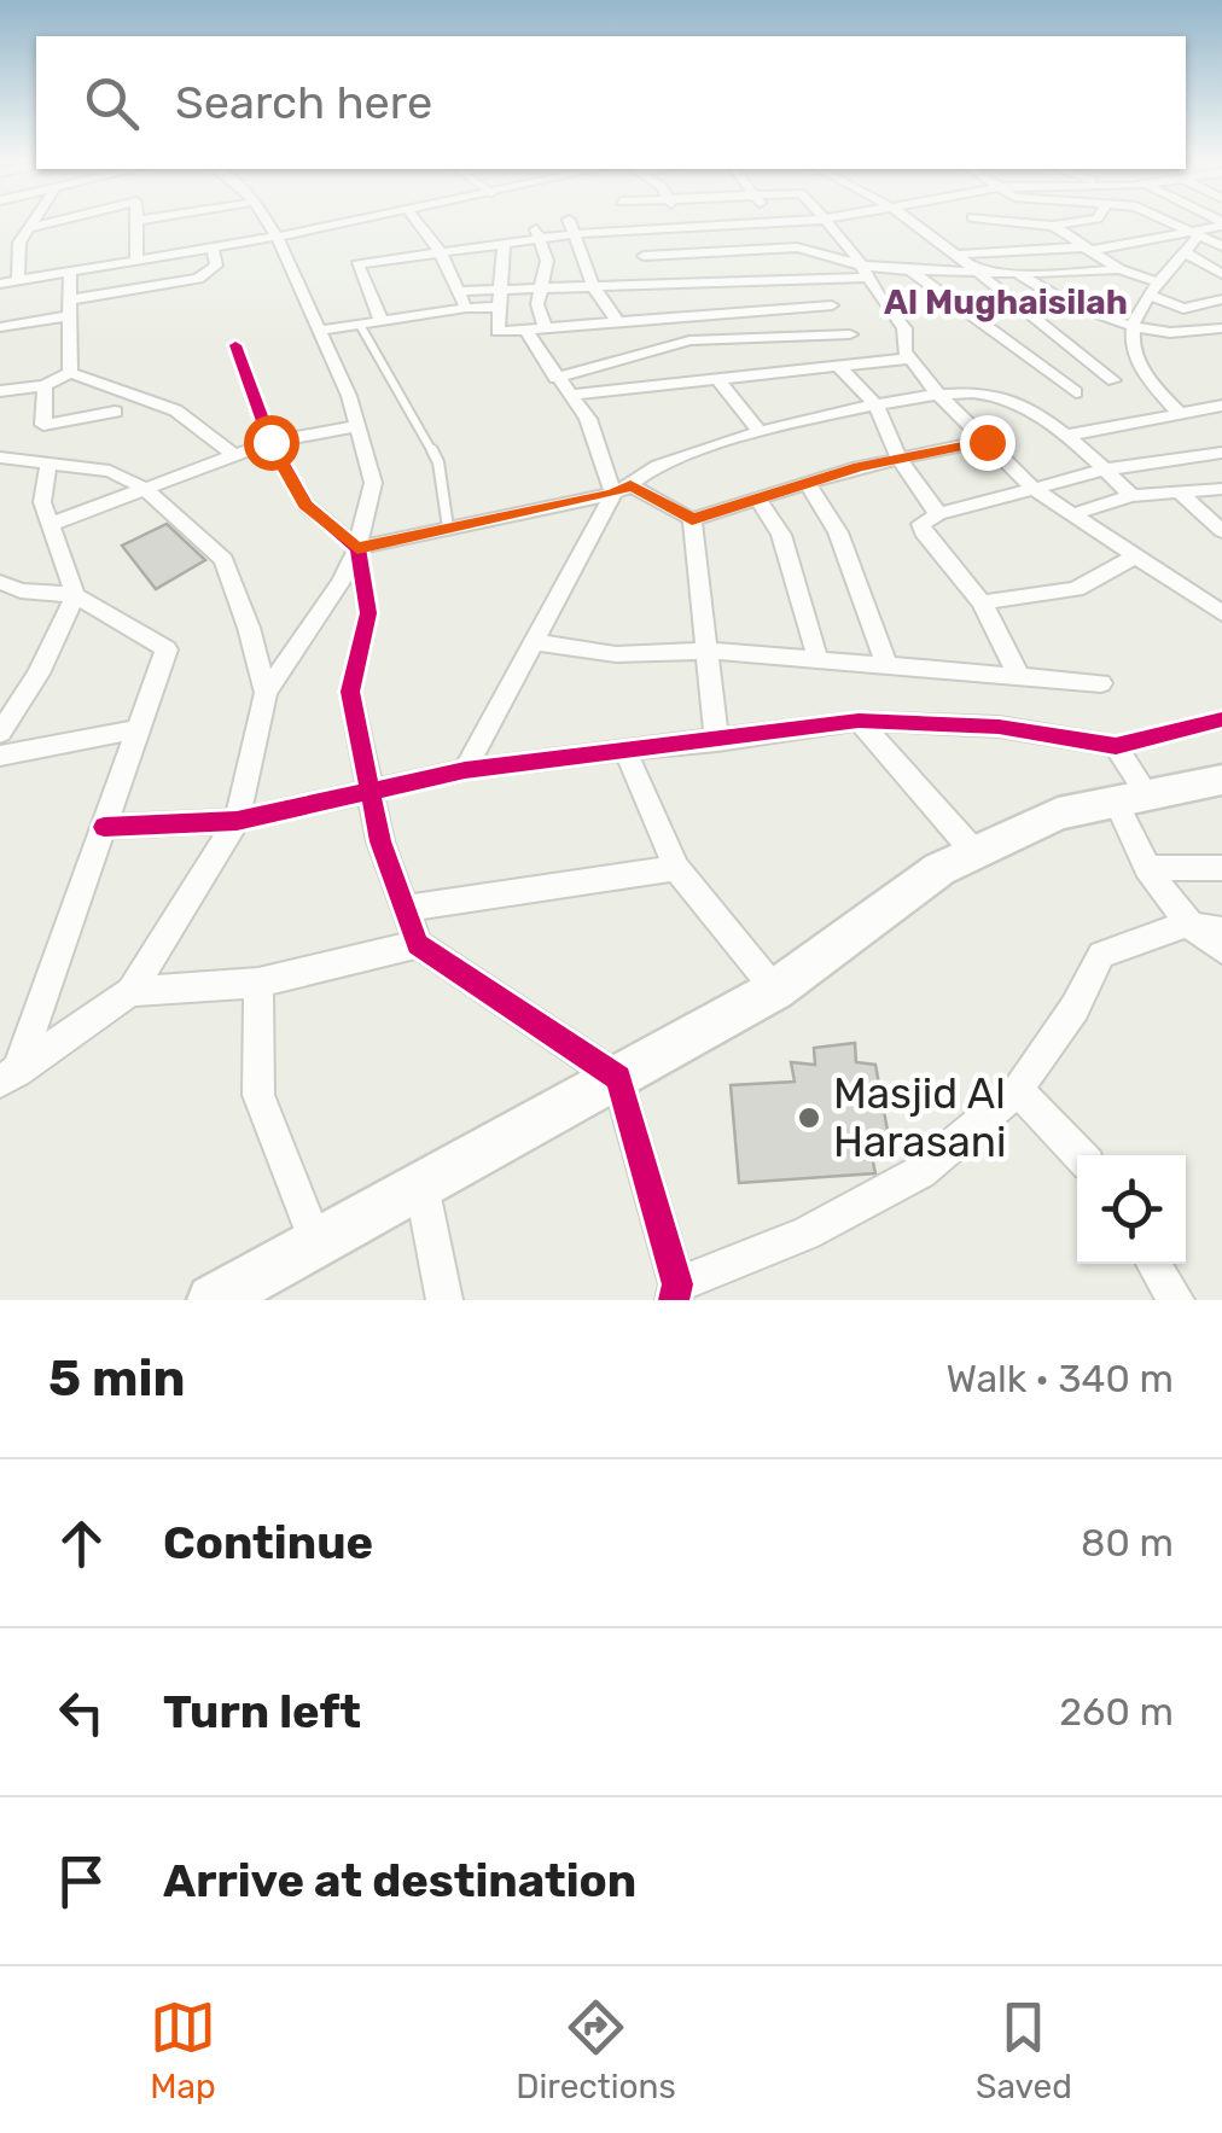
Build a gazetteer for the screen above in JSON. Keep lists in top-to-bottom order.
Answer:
{
  "districts": ["Al Mughaisilah"],
  "places": ["Masjid Al Harasani"],
  "page": {
    "search": "Search here",
    "heading": ["5 min", "Walk · 340 m"],
    "list": [
      ["Continue", "80 m"],
      ["Turn left", "260 m"],
      "Arrive at destination"
    ],
    "nav": ["Map", "Directions", "Saved"]
  }
}
